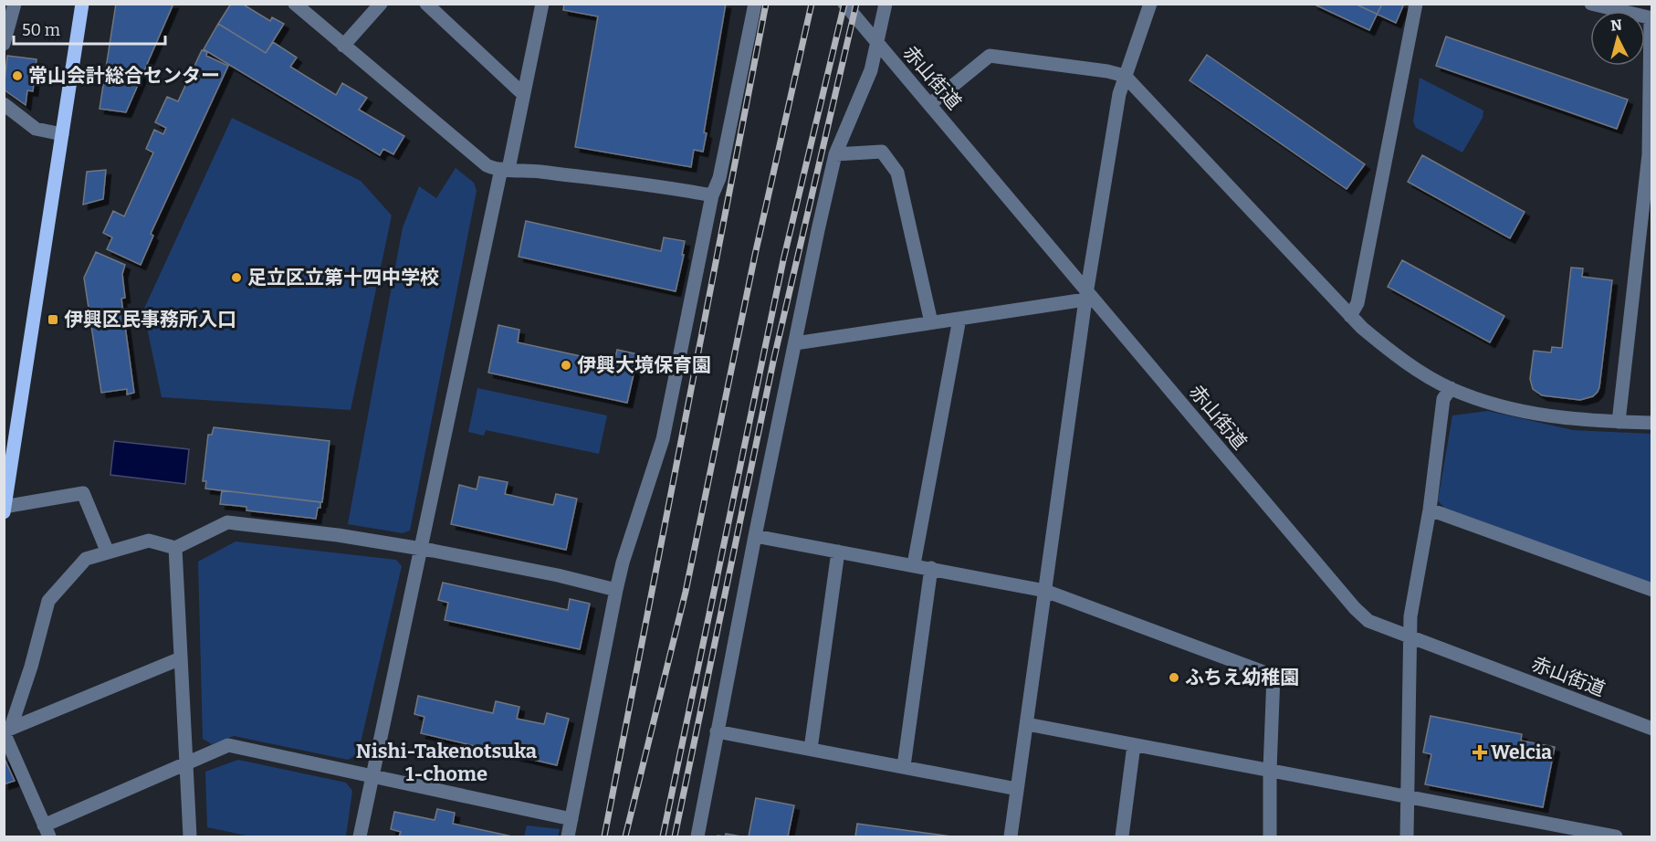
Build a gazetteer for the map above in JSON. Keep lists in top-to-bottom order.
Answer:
{
  "streets": {
    "street": ["赤山街道"]
  },
  "districts": ["Nishi-Takenotsuka 1-chome"],
  "places": {
    "other": [
      "常山会計総合センター",
      "足立区立第十四中学校",
      "伊興大境保育園",
      "ふちえ幼稚園"
    ],
    "transit": ["伊興区民事務所入口"],
    "health": ["Welcia"]
  },
  "scale_bar": "50 m",
  "north": "top"
}
